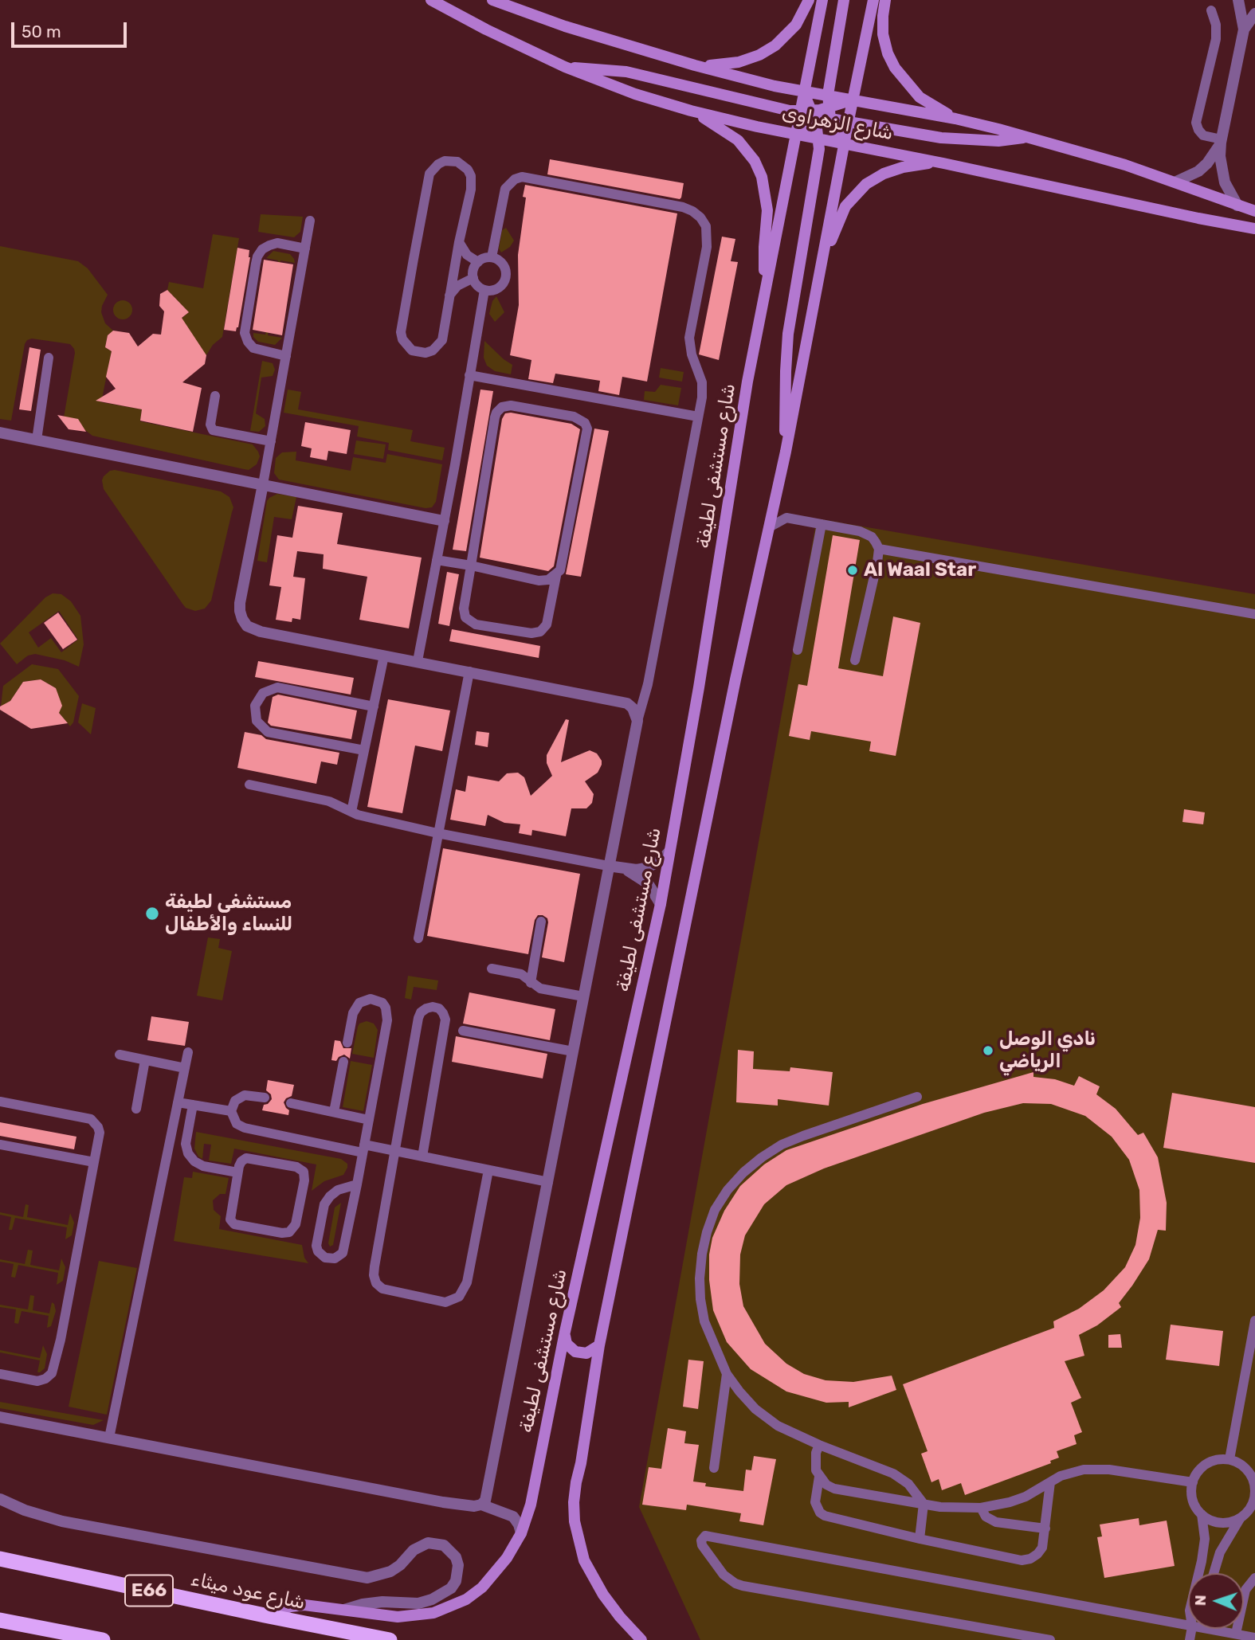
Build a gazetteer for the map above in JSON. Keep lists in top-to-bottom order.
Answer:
{
  "streets": {
    "highway": ["E66", "شارع عود ميثاء"],
    "main road": ["شارع الزهراوى", "شارع مستشفى لطيفة"]
  },
  "crossings": [
    ["شارع الزهراوى", "شارع مستشفى لطيفة"],
    ["شارع مستشفى لطيفة", "شارع عود ميثاء"]
  ],
  "places": ["Al Waal Star", "مستشفى لطيفة للنساء والأطفال", "نادي الوصل الرياضي"],
  "scale_bar": "50 m",
  "north": "left"
}
